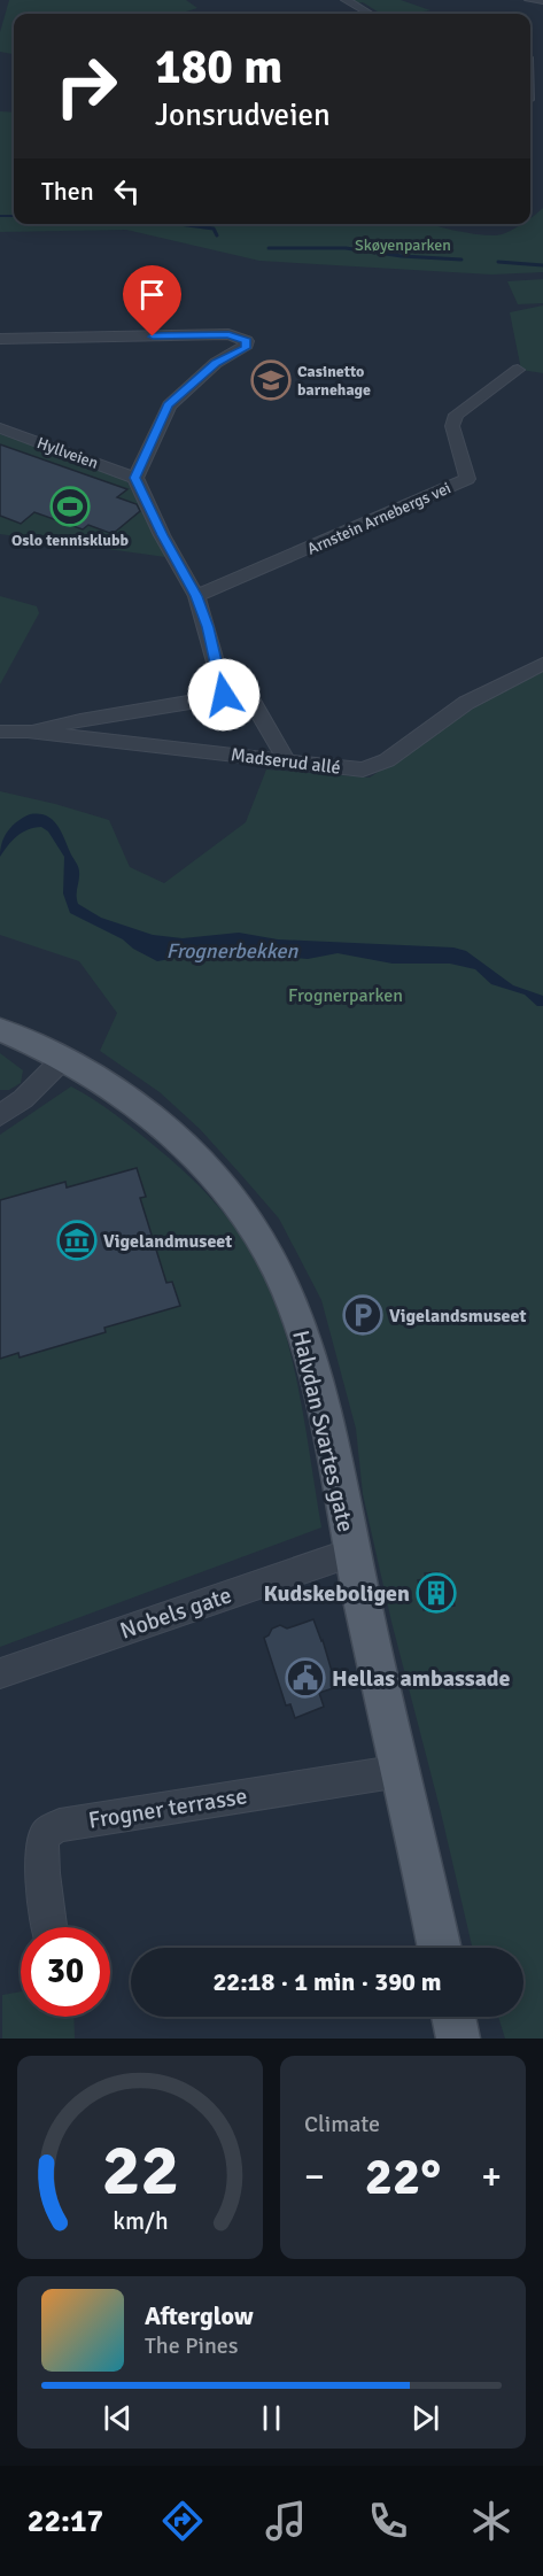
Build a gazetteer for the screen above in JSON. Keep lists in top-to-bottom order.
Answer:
{
  "streets": {
    "main road": ["Halvdan Svartes gate"],
    "street": [
      "Hyllveien",
      "Arnstein Arnebergs vei",
      "Madserud allé",
      "Nobels gate",
      "Frogner terrasse"
    ]
  },
  "crossings": [
    ["Halvdan Svartes gate", "Nobels gate"],
    ["Halvdan Svartes gate", "Frogner terrasse"]
  ],
  "water": ["Frognerbekken"],
  "parks": ["Skøyenparken", "Frognerparken"],
  "places": {
    "school or university": ["Casinetto barnehage"],
    "sports": ["Oslo tennisklubb"],
    "museum": ["Vigelandmuseet"],
    "parking": ["Vigelandsmuseet"],
    "building": ["Kudskeboligen"],
    "public building": ["Hellas ambassade"]
  },
  "page": {
    "turn": ["180 m", "Jonsrudveien"],
    "then": "Then",
    "limit": "30",
    "trip": "22:18 · 1 min · 390 m",
    "tile": "Climate",
    "heat": ["−", "22°", "+"],
    "song": ["Afterglow", "The Pines"],
    "tabs": "22:17",
    "gauge": ["22", "km/h"]
  }
}
